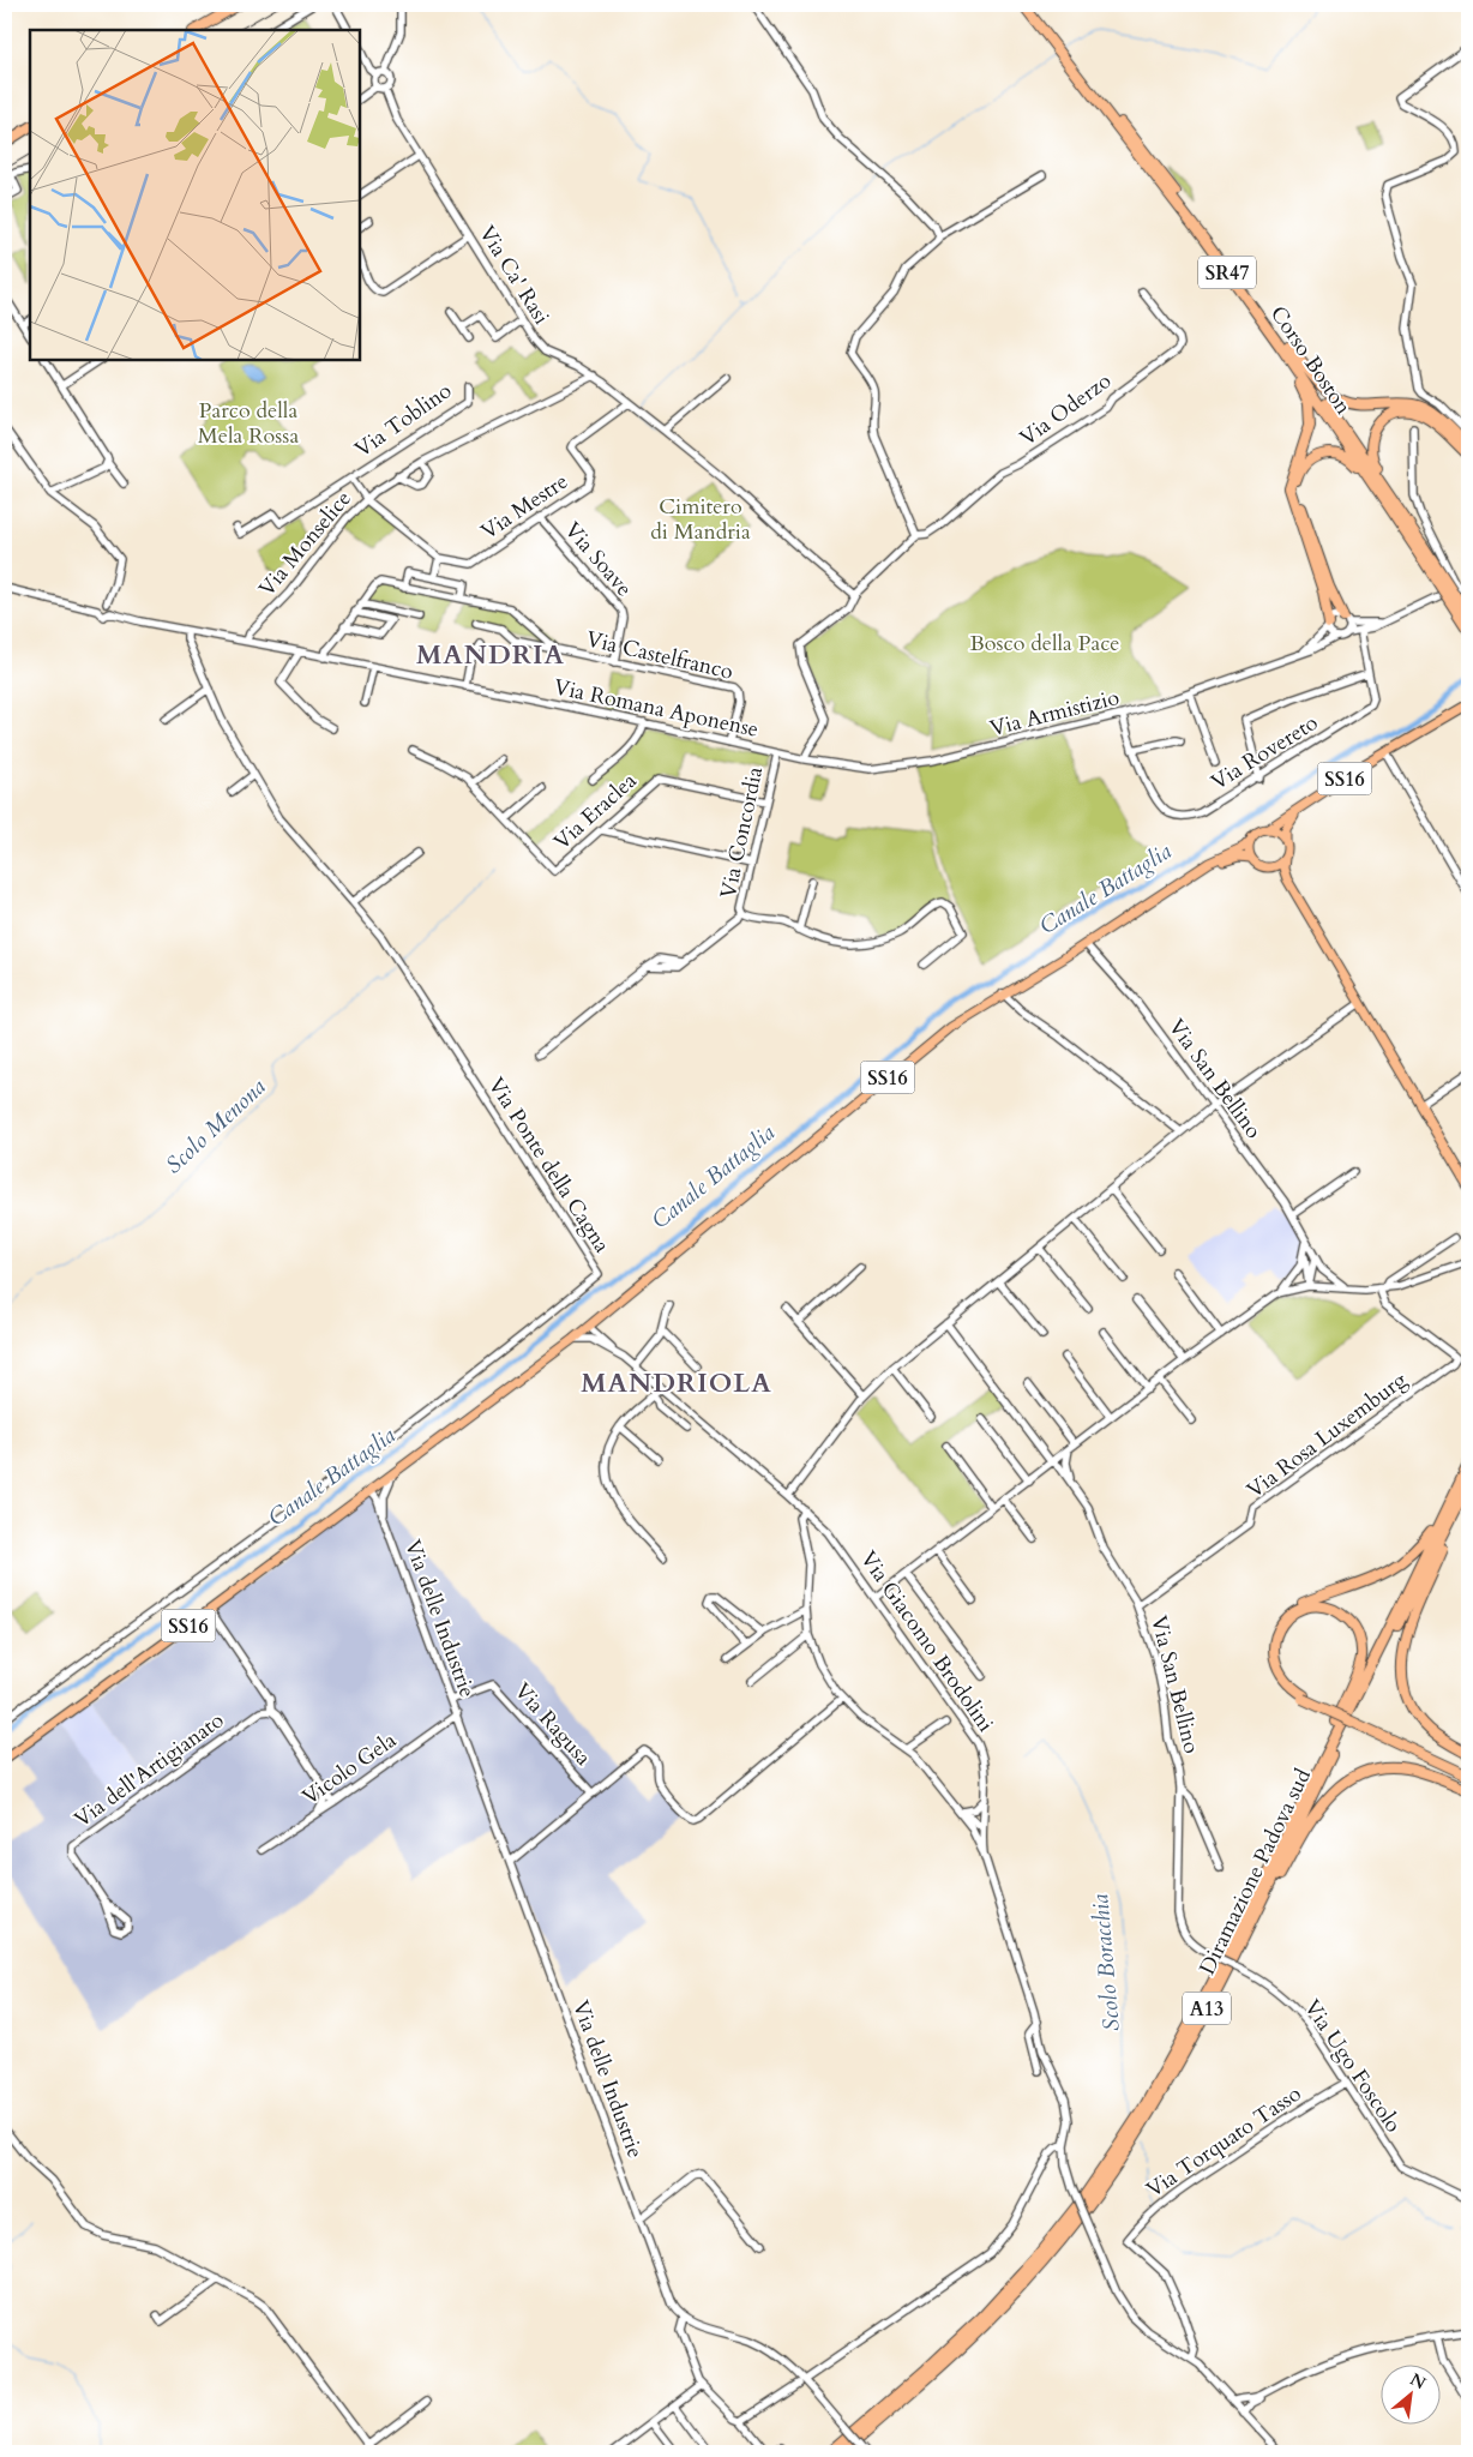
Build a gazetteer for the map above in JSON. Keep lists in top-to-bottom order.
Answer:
{
  "streets": {
    "highway": [
      "SR47",
      "Corso Boston",
      "Diramazione Padova sud",
      "A13"
    ],
    "main road": ["SS16"],
    "street": [
      "Via Ca' Rasi",
      "Via Oderzo",
      "Via Toblino",
      "Via Mestre",
      "Via Monselice",
      "Via Soave",
      "Via Castelfranco",
      "Via Romana Aponense",
      "Via Armistizio",
      "Via Rovereto",
      "Via Eraclea",
      "Via Concordia",
      "Via San Bellino",
      "Via Ponte della Cagna",
      "Via Rosa Luxemburg",
      "Via delle Industrie",
      "Via Giacomo Brodolini",
      "Via Ragusa",
      "Vicolo Gela",
      "Via dell'Artigianato",
      "Via Ugo Foscolo",
      "Via Torquato Tasso"
    ]
  },
  "crossings": [
    ["Via Ca' Rasi", "Via Oderzo"],
    ["Via Ca' Rasi", "Via Mestre"],
    ["Via Ca' Rasi", "Via Monselice"],
    ["Via Toblino", "Via Mestre"],
    ["Via Toblino", "Via Monselice"],
    ["Via Mestre", "Via Monselice"],
    ["Via Mestre", "Via Soave"],
    ["Via Monselice", "Via Romana Aponense"],
    ["Via Soave", "Via Castelfranco"],
    ["Via Castelfranco", "Via Romana Aponense"],
    ["Via Romana Aponense", "Via Armistizio"],
    ["Via Romana Aponense", "Via Concordia"],
    ["Via Romana Aponense", "Via Ponte della Cagna"],
    ["Via Armistizio", "Via Rovereto"],
    ["SS16", "Via San Bellino"],
    ["SS16", "Via delle Industrie"],
    ["SS16", "Via Giacomo Brodolini"],
    ["Via Eraclea", "Via Concordia"],
    ["Via San Bellino", "Via Rosa Luxemburg"],
    ["Via San Bellino", "Via Ugo Foscolo"],
    ["Via delle Industrie", "Via Ragusa"],
    ["Via delle Industrie", "Vicolo Gela"],
    ["Via Ugo Foscolo", "Via Torquato Tasso"]
  ],
  "districts": ["MANDRIA", "MANDRIOLA"],
  "water": ["Canale Battaglia", "Scolo Menona", "Scolo Boracchia"],
  "parks": ["Parco della Mela Rossa", "Cimitero di Mandria", "Bosco della Pace"],
  "north": "top right"
}
